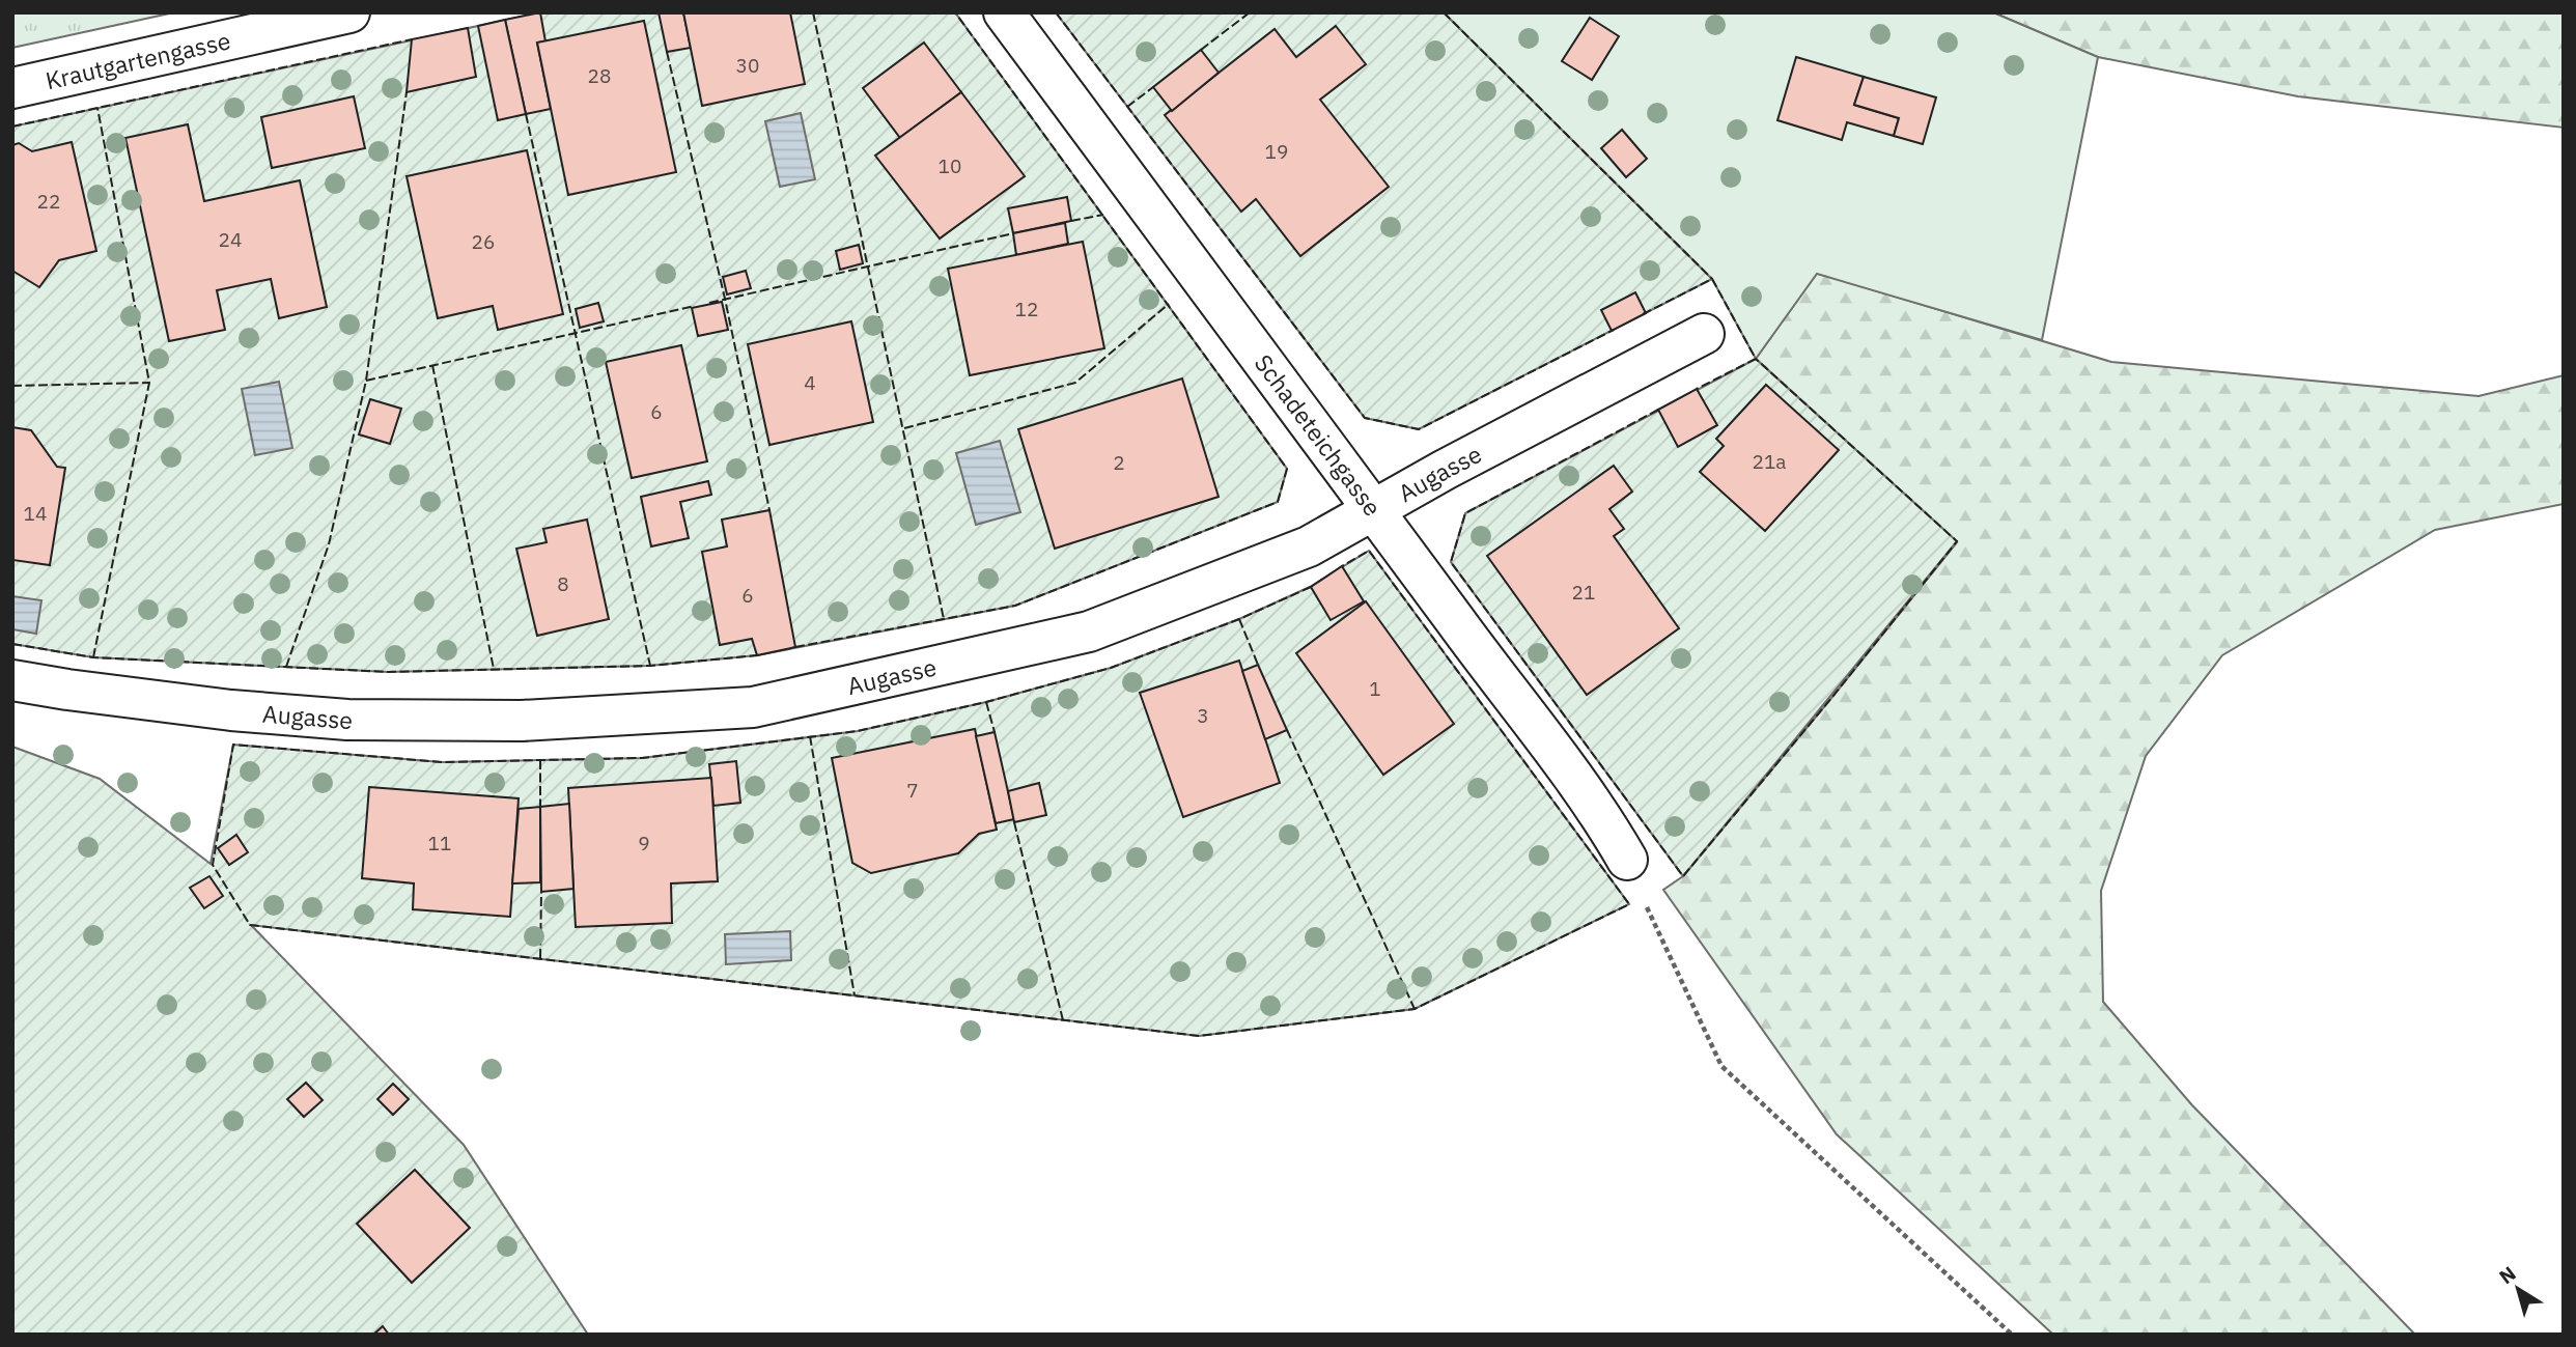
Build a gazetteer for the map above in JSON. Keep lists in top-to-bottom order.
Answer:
{
  "streets": {
    "street": ["Krautgartengasse", "Schadeteichgasse", "Augasse"]
  },
  "crossings": [
    ["Schadeteichgasse", "Augasse"]
  ],
  "house_numbers": [
    "30",
    "28",
    "19",
    "10",
    "22",
    "24",
    "26",
    "12",
    "4",
    "6",
    "21a",
    "2",
    "14",
    "8",
    "21",
    "6",
    "1",
    "3",
    "7",
    "11",
    "9"
  ],
  "north": "top left"
}
